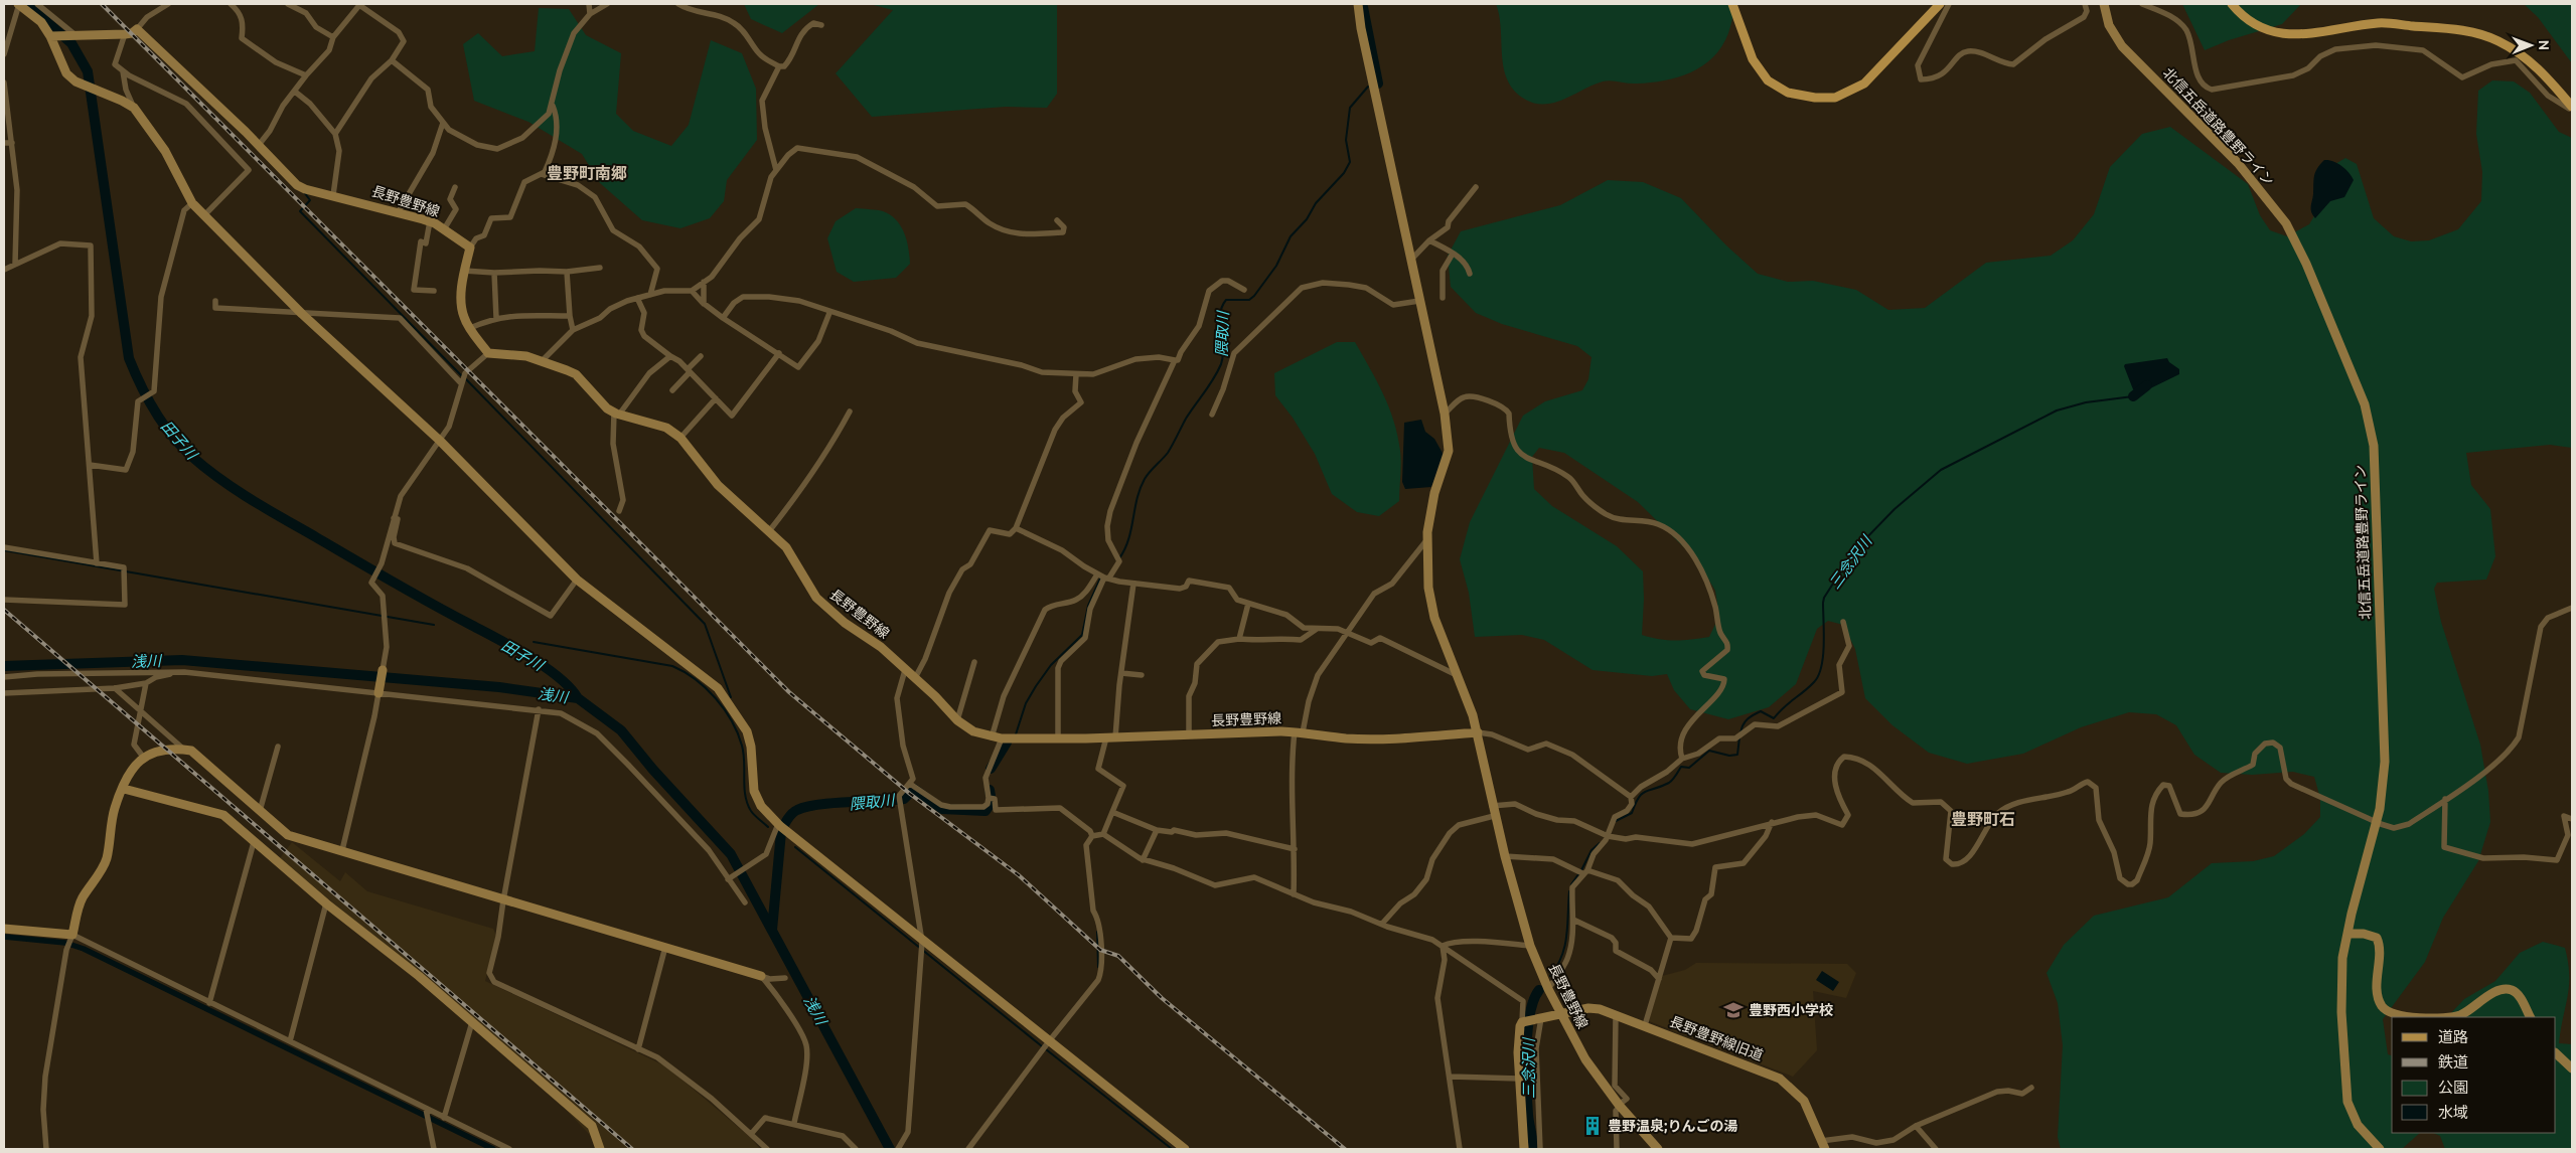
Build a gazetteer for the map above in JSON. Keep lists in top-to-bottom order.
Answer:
{
  "streets": {
    "street": ["北信五岳道路豊野ライン", "長野豊野線", "長野豊野線旧道"]
  },
  "crossings": [
    ["長野豊野線", "長野豊野線旧道"]
  ],
  "districts": ["豊野町南郷", "豊野町石"],
  "water": [
    "隈取川",
    "田子川",
    "三念沢川",
    "浅川"
  ],
  "places": {
    "school or university": ["豊野西小学校"],
    "building": ["豊野温泉;りんごの湯"]
  },
  "legend": [
    "道路",
    "鉄道",
    "公園",
    "水域"
  ],
  "north": "right"
}
